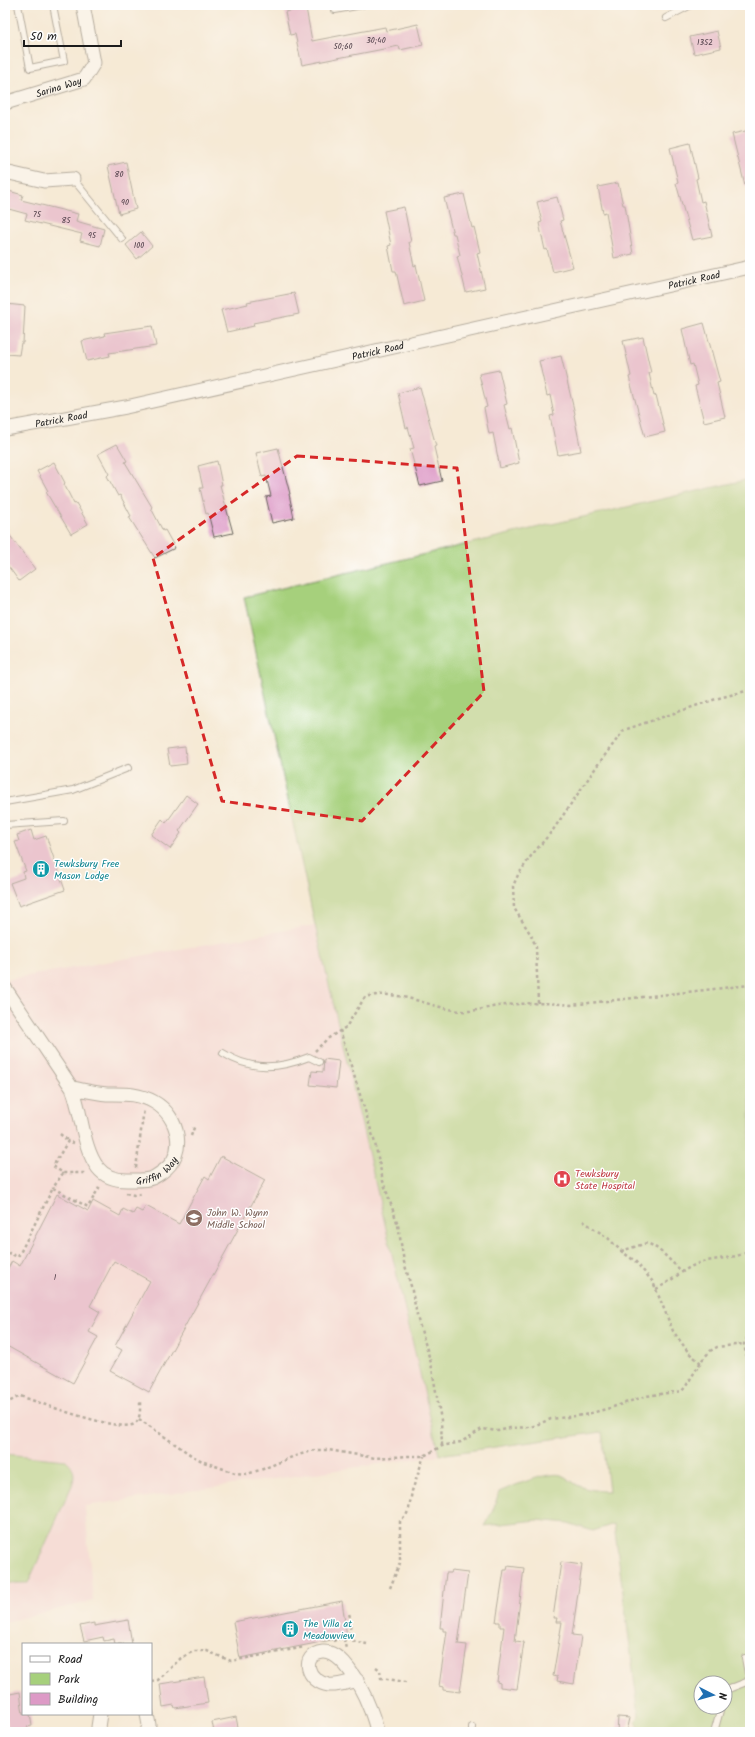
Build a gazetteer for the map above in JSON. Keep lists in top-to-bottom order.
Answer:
{
  "streets": {
    "street": ["Sarina Way", "Patrick Road", "Griffin Way"]
  },
  "places": {
    "building": ["Tewksbury Free Mason Lodge", "The Villa at Meadowview"],
    "hospital": ["Tewksbury State Hospital"],
    "school or university": ["John W. Wynn Middle School"]
  },
  "house_numbers": [
    "30;40",
    "1352",
    "50;60",
    "80",
    "90",
    "75",
    "85",
    "95",
    "100",
    "1"
  ],
  "legend": ["Road", "Park", "Building"],
  "scale_bar": "50 m",
  "north": "right"
}
